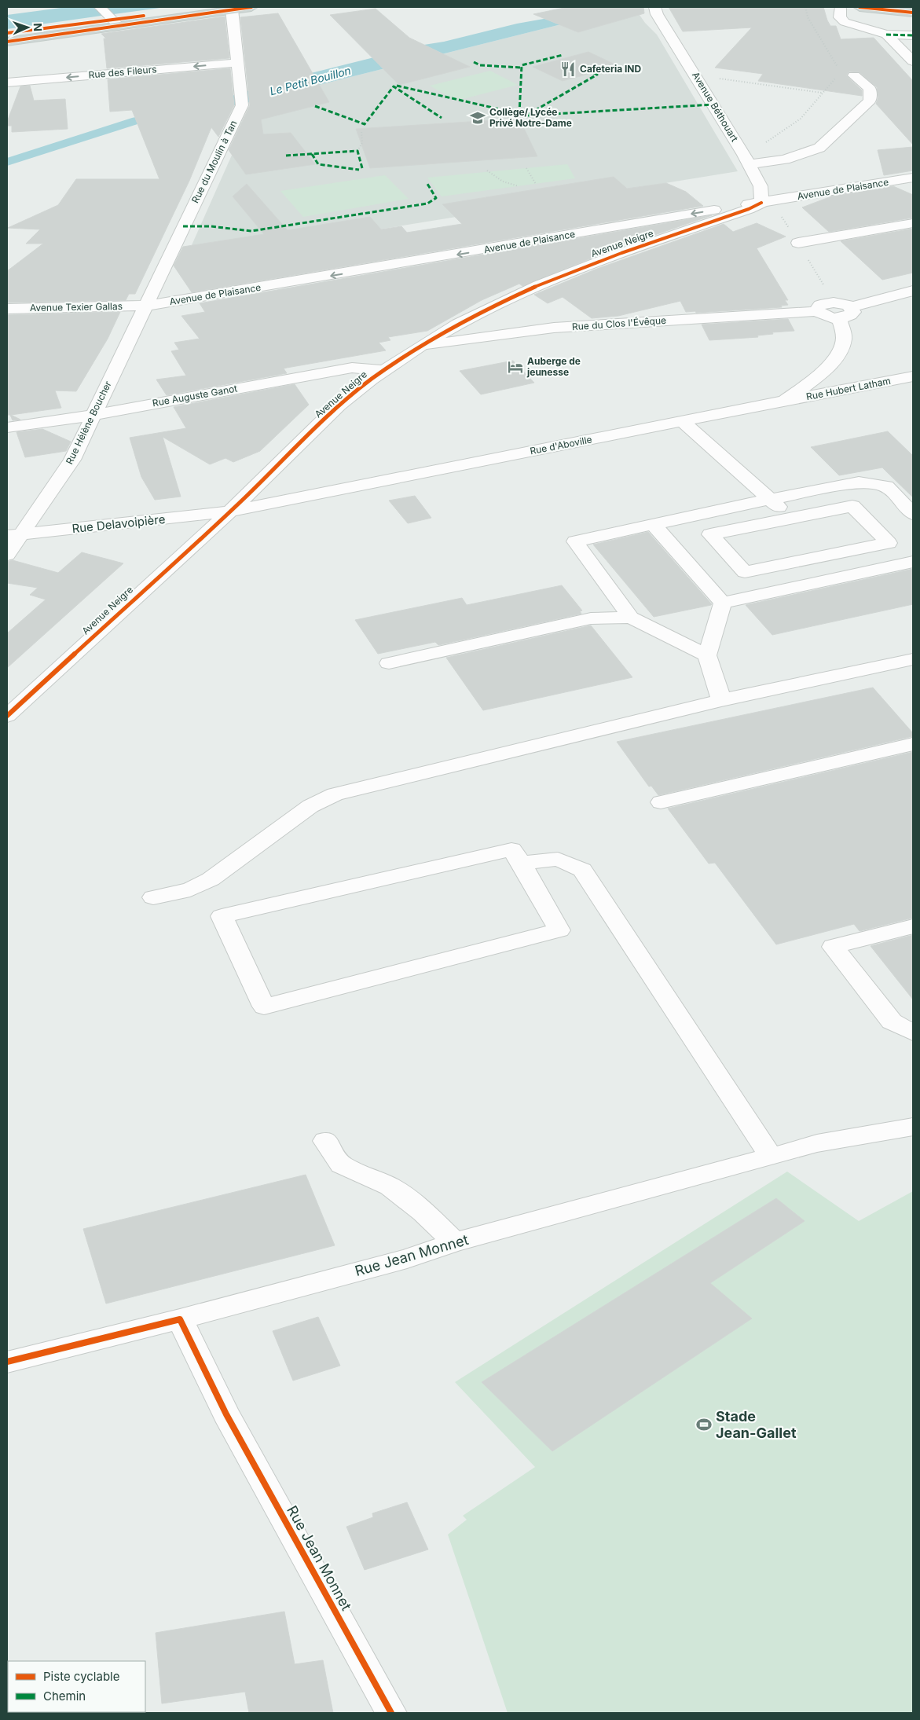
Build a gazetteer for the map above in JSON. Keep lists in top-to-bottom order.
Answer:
{
  "streets": {
    "street": [
      "Rue des Fileurs",
      "Avenue Béthouart",
      "Rue du Moulin à Tan",
      "Avenue de Plaisance",
      "Avenue Neigre",
      "Avenue Texier Gallas",
      "Rue du Clos l'Évêque",
      "Rue Hubert Latham",
      "Rue Auguste Ganot",
      "Rue Hélène Boucher",
      "Rue d'Aboville",
      "Rue Delavoipière",
      "Rue Jean Monnet"
    ]
  },
  "crossings": [
    ["Rue des Fileurs", "Rue du Moulin à Tan"],
    ["Avenue Béthouart", "Avenue de Plaisance"],
    ["Avenue Béthouart", "Avenue Neigre"],
    ["Rue du Moulin à Tan", "Avenue de Plaisance"],
    ["Rue du Moulin à Tan", "Avenue Texier Gallas"],
    ["Rue du Moulin à Tan", "Rue Hélène Boucher"],
    ["Avenue de Plaisance", "Avenue Neigre"],
    ["Avenue de Plaisance", "Avenue Texier Gallas"],
    ["Avenue de Plaisance", "Rue Hélène Boucher"],
    ["Avenue Neigre", "Rue du Clos l'Évêque"],
    ["Avenue Neigre", "Rue Auguste Ganot"],
    ["Avenue Neigre", "Rue d'Aboville"],
    ["Avenue Neigre", "Rue Delavoipière"],
    ["Avenue Texier Gallas", "Rue Hélène Boucher"],
    ["Rue du Clos l'Évêque", "Rue d'Aboville"],
    ["Rue Hubert Latham", "Rue d'Aboville"],
    ["Rue Auguste Ganot", "Rue Hélène Boucher"],
    ["Rue Hélène Boucher", "Rue Delavoipière"],
    ["Rue d'Aboville", "Rue Delavoipière"]
  ],
  "one_way": ["Rue des Fileurs", "Avenue de Plaisance"],
  "water": ["Le Petit Bouillon"],
  "places": {
    "restaurant": ["Cafeteria IND"],
    "school or university": ["Collège/ Lycée Privé Notre-Dame"],
    "hotel": ["Auberge de jeunesse"],
    "sports": ["Stade Jean-Gallet"]
  },
  "legend": ["Piste cyclable", "Chemin"],
  "north": "right"
}
